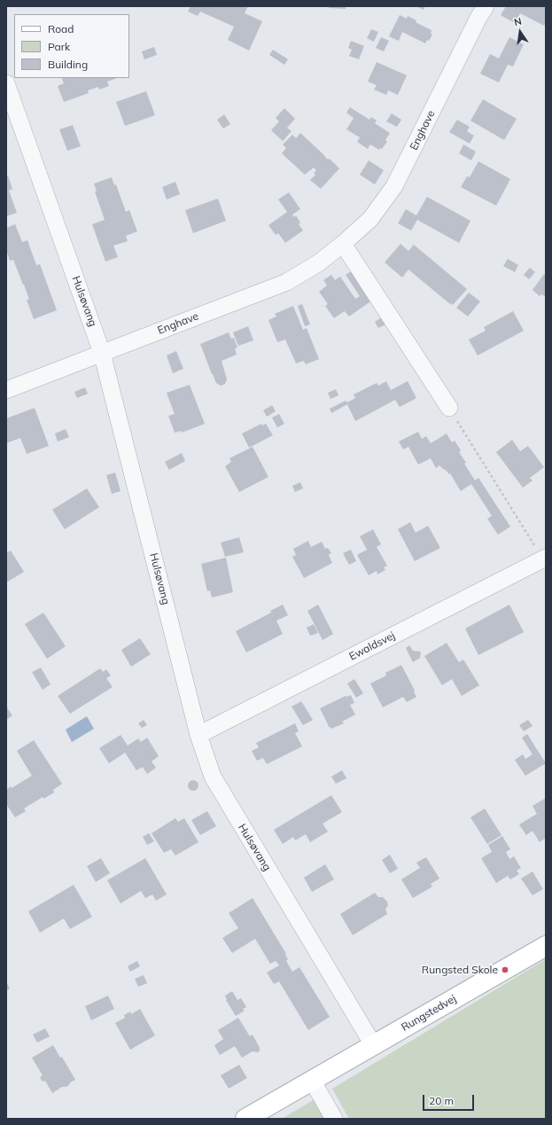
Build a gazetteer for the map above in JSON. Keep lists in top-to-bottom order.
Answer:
{
  "streets": {
    "main road": ["Rungstedvej"],
    "street": ["Enghave", "Hulsøvang", "Ewaldsvej"]
  },
  "crossings": [
    ["Enghave", "Hulsøvang"],
    ["Hulsøvang", "Ewaldsvej"],
    ["Hulsøvang", "Rungstedvej"]
  ],
  "places": ["Rungsted Skole"],
  "legend": ["Road", "Park", "Building"],
  "scale_bar": "20 m",
  "north": "top"
}
